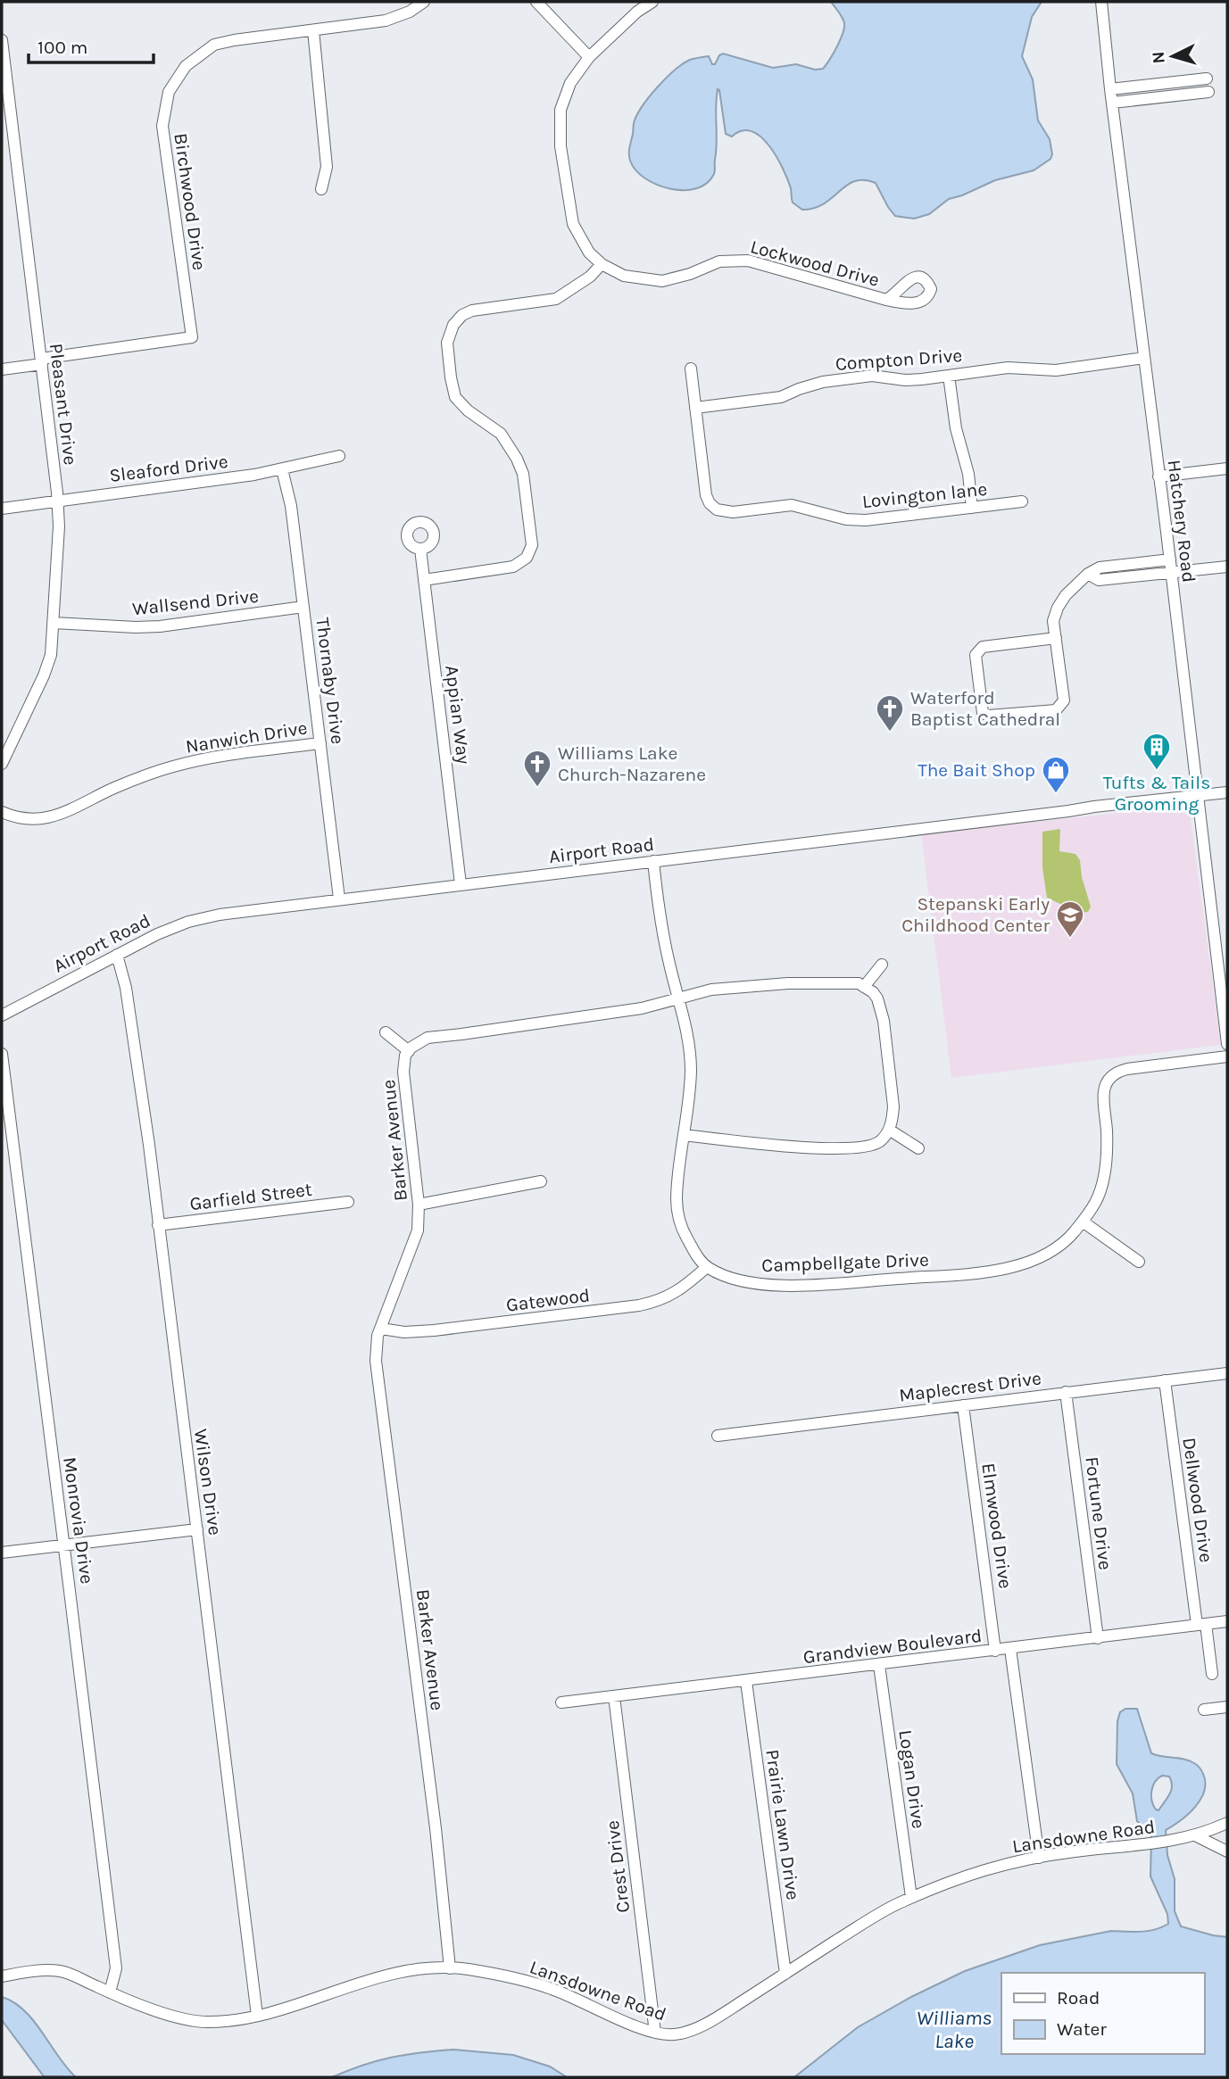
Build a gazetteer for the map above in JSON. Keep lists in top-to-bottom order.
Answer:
{
  "streets": {
    "street": [
      "Birchwood Drive",
      "Lockwood Drive",
      "Compton Drive",
      "Pleasant Drive",
      "Sleaford Drive",
      "Lovington lane",
      "Hatchery Road",
      "Wallsend Drive",
      "Thornaby Drive",
      "Appian Way",
      "Nanwich Drive",
      "Airport Road",
      "Barker Avenue",
      "Garfield Street",
      "Campbellgate Drive",
      "Gatewood",
      "Maplecrest Drive",
      "Wilson Drive",
      "Dellwood Drive",
      "Fortune Drive",
      "Monrovia Drive",
      "Elmwood Drive",
      "Grandview Boulevard",
      "Logan Drive",
      "Prairie Lawn Drive",
      "Lansdowne Road",
      "Crest Drive"
    ]
  },
  "crossings": [
    ["Birchwood Drive", "Pleasant Drive"],
    ["Compton Drive", "Lovington lane"],
    ["Compton Drive", "Hatchery Road"],
    ["Pleasant Drive", "Sleaford Drive"],
    ["Pleasant Drive", "Wallsend Drive"],
    ["Sleaford Drive", "Thornaby Drive"],
    ["Hatchery Road", "Airport Road"],
    ["Wallsend Drive", "Thornaby Drive"],
    ["Thornaby Drive", "Nanwich Drive"],
    ["Thornaby Drive", "Airport Road"],
    ["Appian Way", "Airport Road"],
    ["Airport Road", "Campbellgate Drive"],
    ["Airport Road", "Wilson Drive"],
    ["Barker Avenue", "Gatewood"],
    ["Barker Avenue", "Lansdowne Road"],
    ["Garfield Street", "Wilson Drive"],
    ["Campbellgate Drive", "Gatewood"],
    ["Maplecrest Drive", "Dellwood Drive"],
    ["Maplecrest Drive", "Fortune Drive"],
    ["Maplecrest Drive", "Elmwood Drive"],
    ["Wilson Drive", "Lansdowne Road"],
    ["Dellwood Drive", "Grandview Boulevard"],
    ["Fortune Drive", "Grandview Boulevard"],
    ["Monrovia Drive", "Lansdowne Road"],
    ["Elmwood Drive", "Grandview Boulevard"],
    ["Grandview Boulevard", "Logan Drive"],
    ["Grandview Boulevard", "Prairie Lawn Drive"],
    ["Grandview Boulevard", "Crest Drive"],
    ["Logan Drive", "Lansdowne Road"],
    ["Prairie Lawn Drive", "Lansdowne Road"],
    ["Lansdowne Road", "Crest Drive"]
  ],
  "water": ["Williams Lake"],
  "places": {
    "church": ["Waterford Baptist Cathedral", "Williams Lake Church-Nazarene"],
    "building": ["Tufts & Tails Grooming"],
    "shop": ["The Bait Shop"],
    "school or university": ["Stepanski Early Childhood Center"]
  },
  "legend": ["Road", "Water"],
  "scale_bar": "100 m",
  "north": "left"
}
